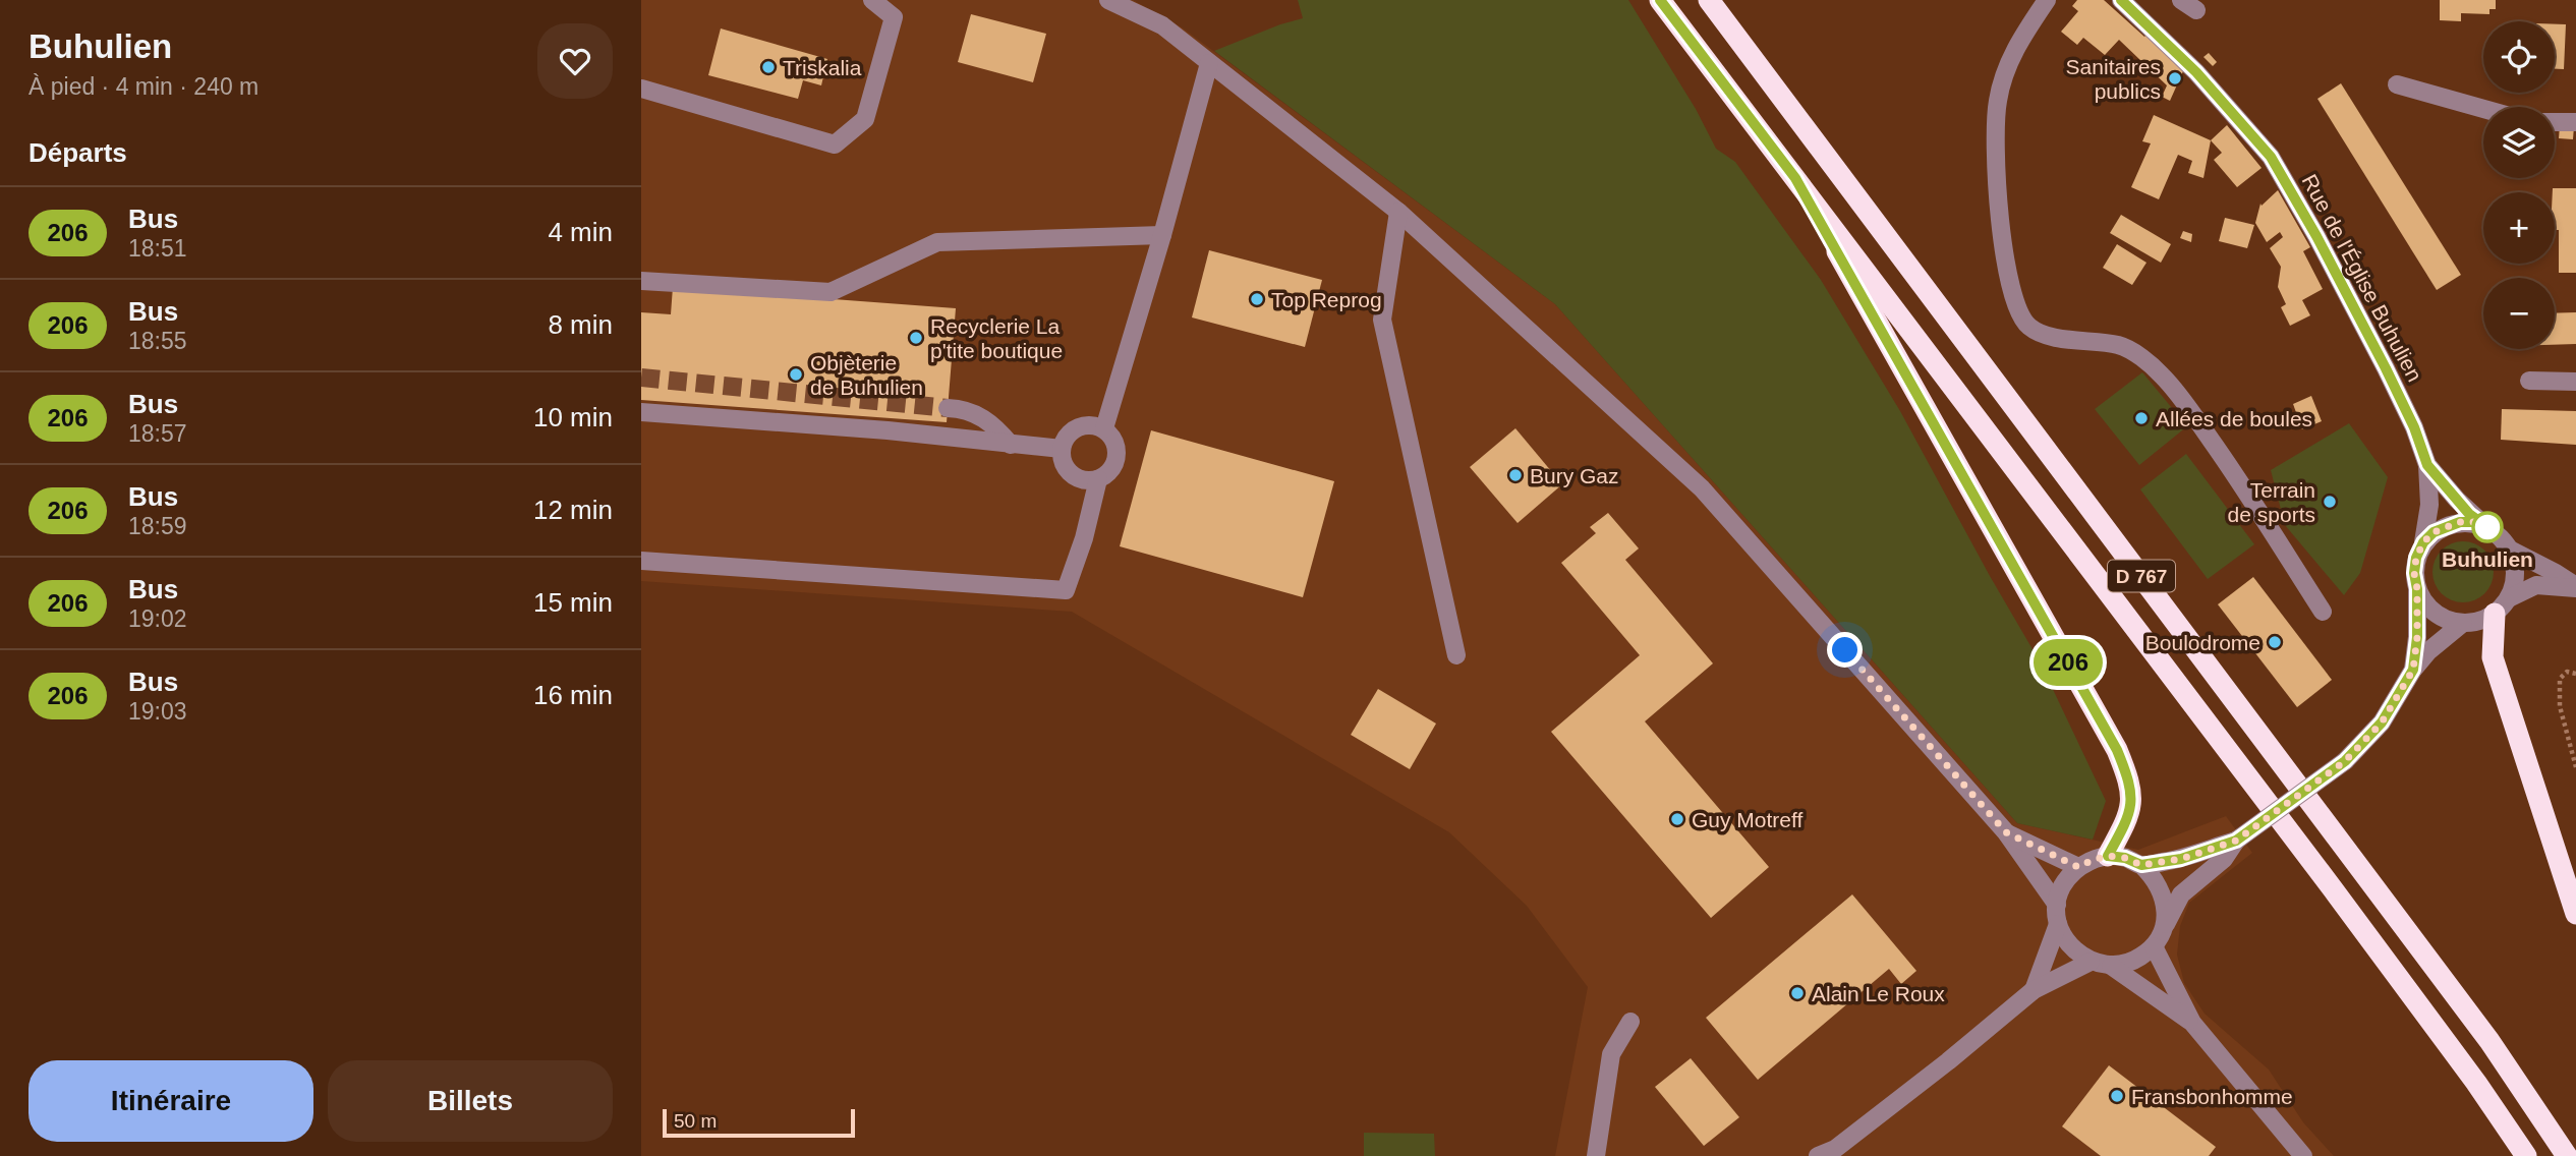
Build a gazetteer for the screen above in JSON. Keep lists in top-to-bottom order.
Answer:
{
  "streets": {
    "highway": ["D 767"],
    "street": ["Rue de l'Église Buhulien"]
  },
  "places": [
    "Triskalia",
    "Sanitaires publics",
    "Top Reprog",
    "Recyclerie La p'tite boutique",
    "Objèterie de Buhulien",
    "Allées de boules",
    "Bury Gaz",
    "Terrain de sports",
    "Buhulien",
    "Boulodrome",
    "Guy Motreff",
    "Alain Le Roux",
    "Fransbonhomme"
  ],
  "lines": ["bus line 206"],
  "scale_bar": "50 m",
  "page": {
    "heading": [
      ["Buhulien", "À pied · 4 min · 240 m"],
      "Départs"
    ],
    "on_map": "206",
    "map_buttons": ["+", "−"],
    "list": [
      {
        "mark": "206",
        "name": "Bus",
        "note": "18:51",
        "value": "4 min"
      },
      {
        "mark": "206",
        "name": "Bus",
        "note": "18:55",
        "value": "8 min"
      },
      {
        "mark": "206",
        "name": "Bus",
        "note": "18:57",
        "value": "10 min"
      },
      {
        "mark": "206",
        "name": "Bus",
        "note": "18:59",
        "value": "12 min"
      },
      {
        "mark": "206",
        "name": "Bus",
        "note": "19:02",
        "value": "15 min"
      },
      {
        "mark": "206",
        "name": "Bus",
        "note": "19:03",
        "value": "16 min"
      }
    ],
    "buttons": ["Itinéraire", "Billets"],
    "scale": "50 m"
  }
}
